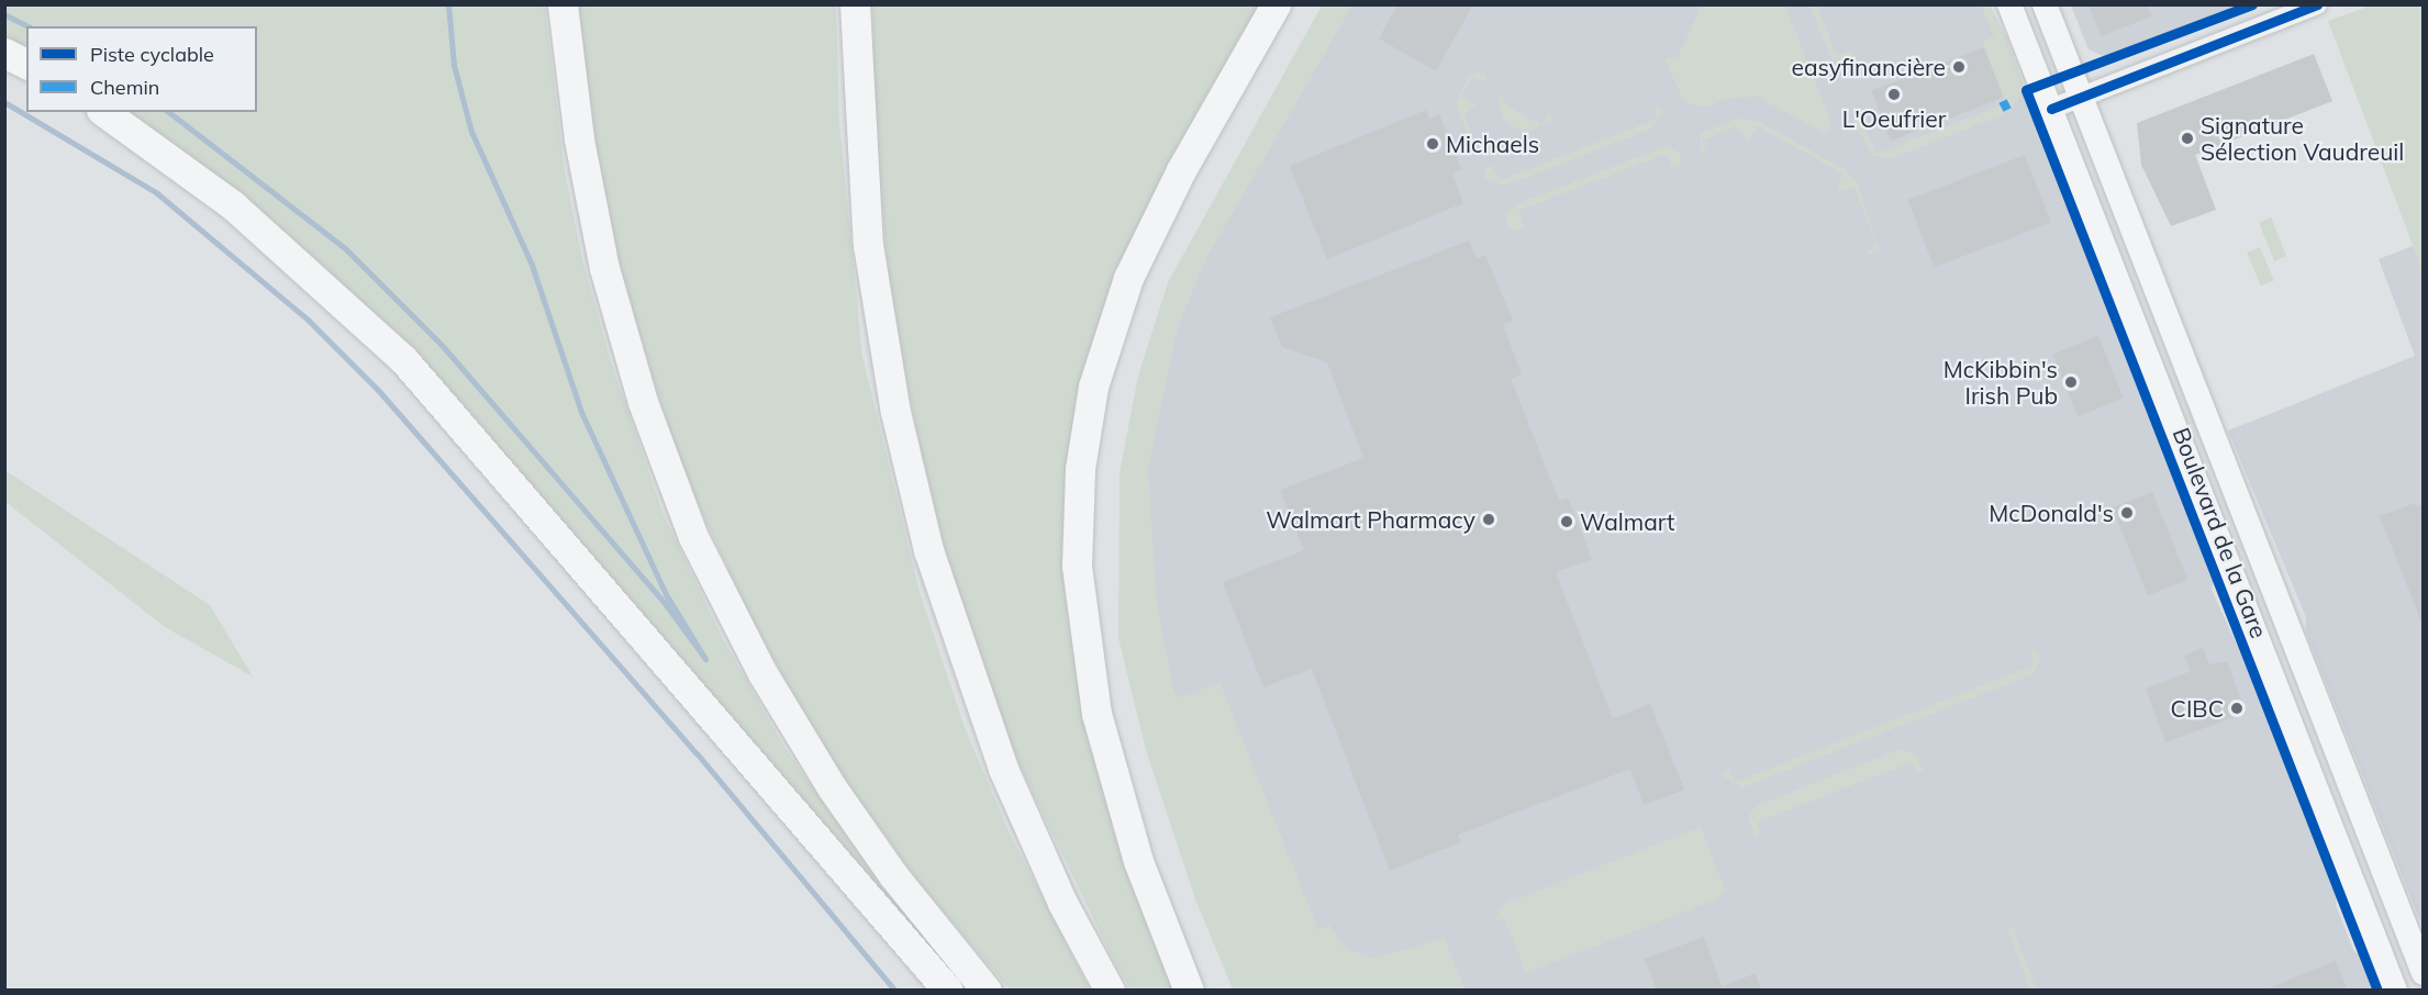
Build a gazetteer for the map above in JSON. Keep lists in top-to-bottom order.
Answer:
{
  "streets": {
    "main road": ["Boulevard de la Gare"]
  },
  "places": [
    "easyfinancière",
    "L'Oeufrier",
    "Signature Sélection Vaudreuil",
    "Michaels",
    "McKibbin's Irish Pub",
    "McDonald's",
    "Walmart Pharmacy",
    "Walmart",
    "CIBC"
  ],
  "legend": ["Piste cyclable", "Chemin"]
}
